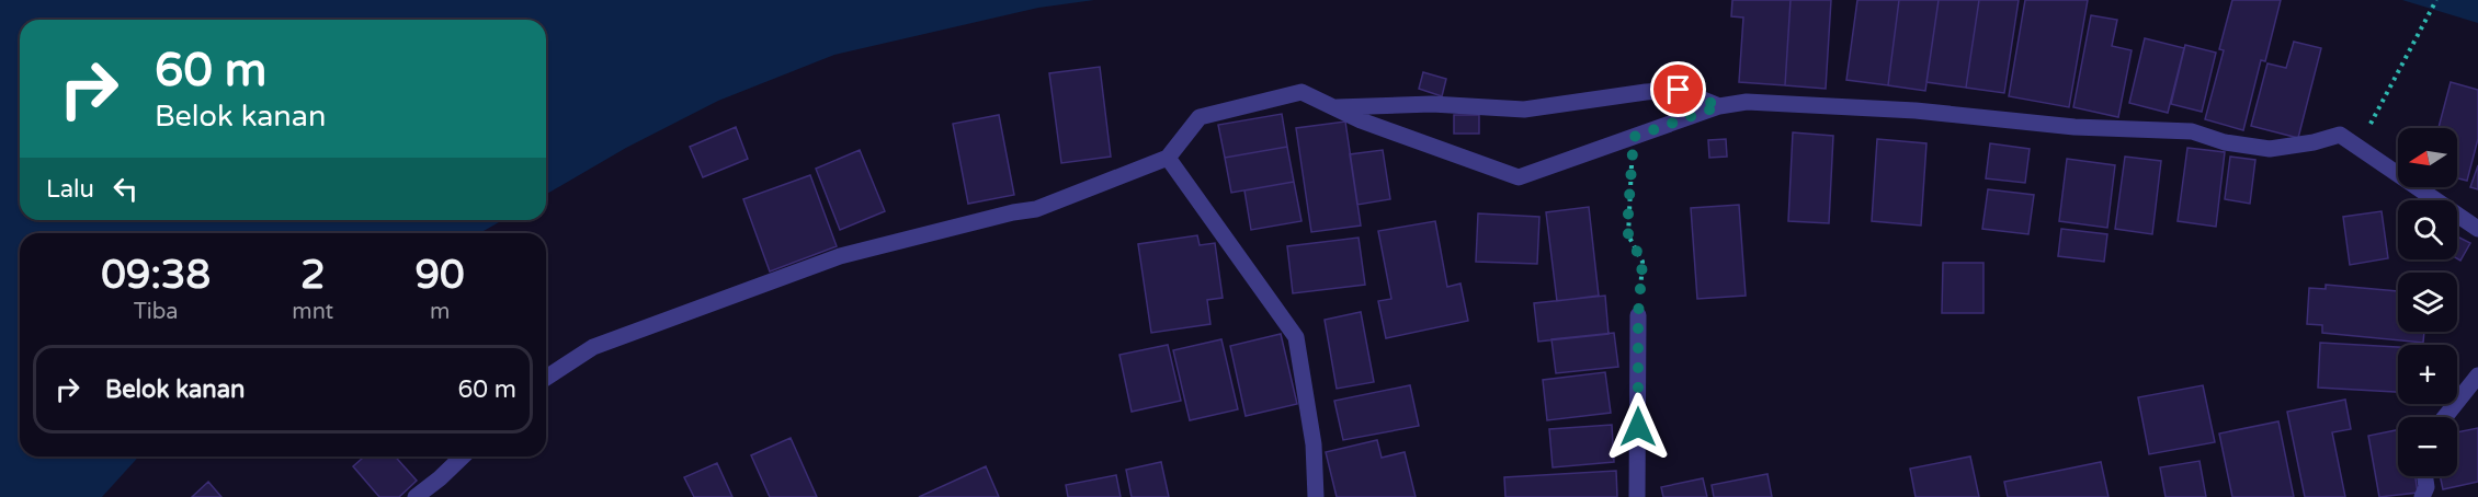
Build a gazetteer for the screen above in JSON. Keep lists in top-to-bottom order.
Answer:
{
  "north": "left",
  "page": {
    "turn": ["60 m", "Belok kanan"],
    "map_buttons": ["+", "−"],
    "then": "Lalu",
    "eta": [
      "09:38",
      "Tiba",
      "2",
      "mnt",
      "90",
      "m"
    ],
    "list": [
      {
        "name": "Belok kanan",
        "value": "60 m"
      }
    ]
  }
}
